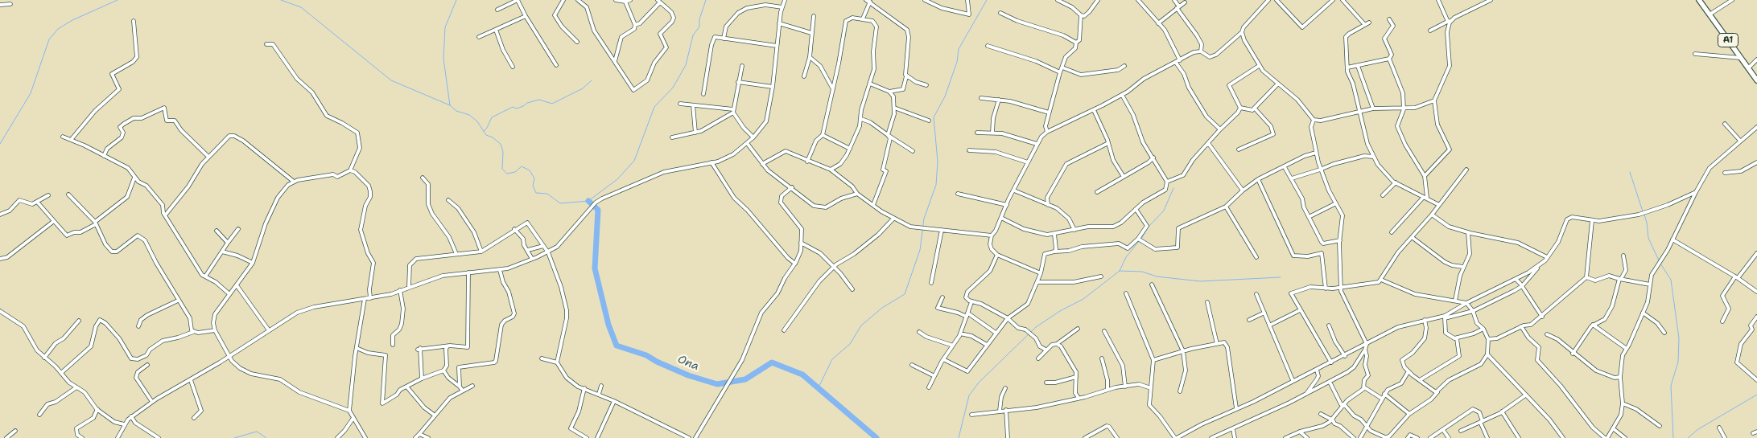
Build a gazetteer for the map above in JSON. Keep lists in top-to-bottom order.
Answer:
{
  "streets": {
    "highway": ["A1"]
  },
  "water": ["Ona"]
}
